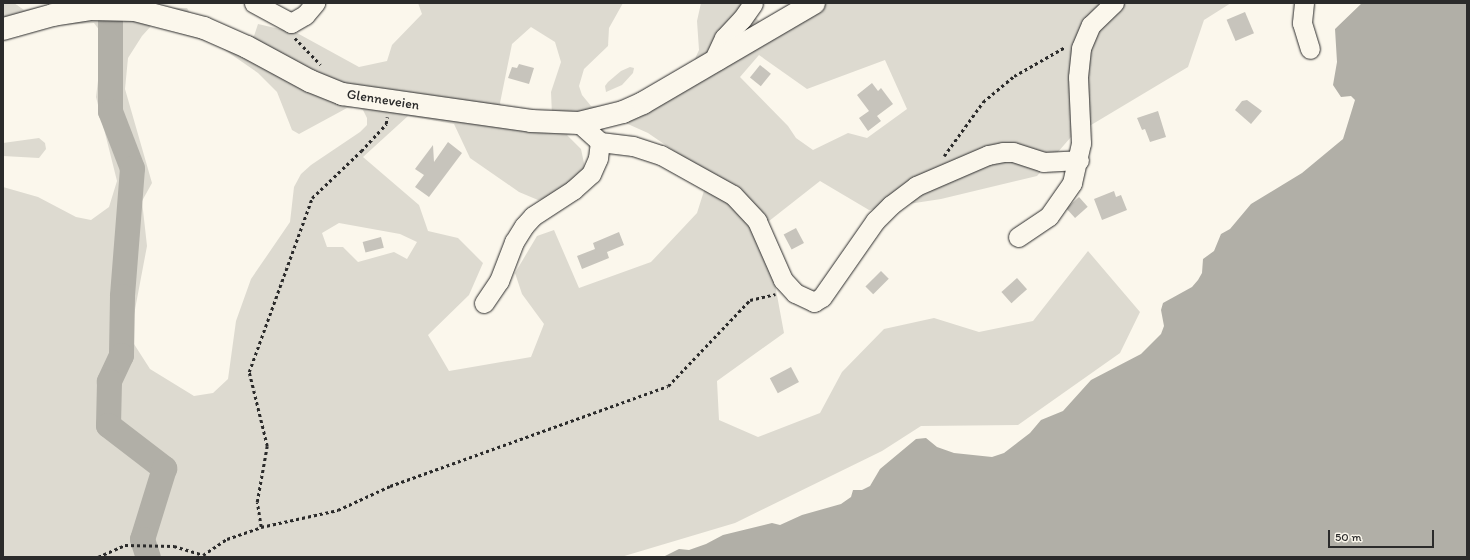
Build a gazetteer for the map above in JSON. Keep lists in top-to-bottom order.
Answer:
{
  "streets": {
    "main road": ["Glenneveien"]
  },
  "scale_bar": "50 m"
}
